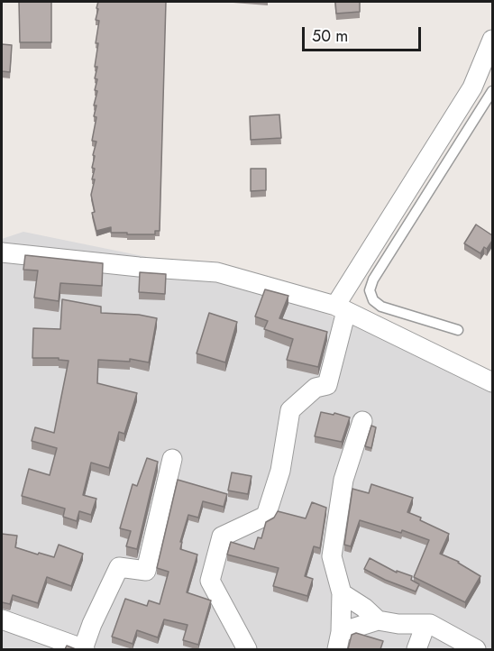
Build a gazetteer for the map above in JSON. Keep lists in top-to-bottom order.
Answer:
{
  "scale_bar": "50 m"
}
